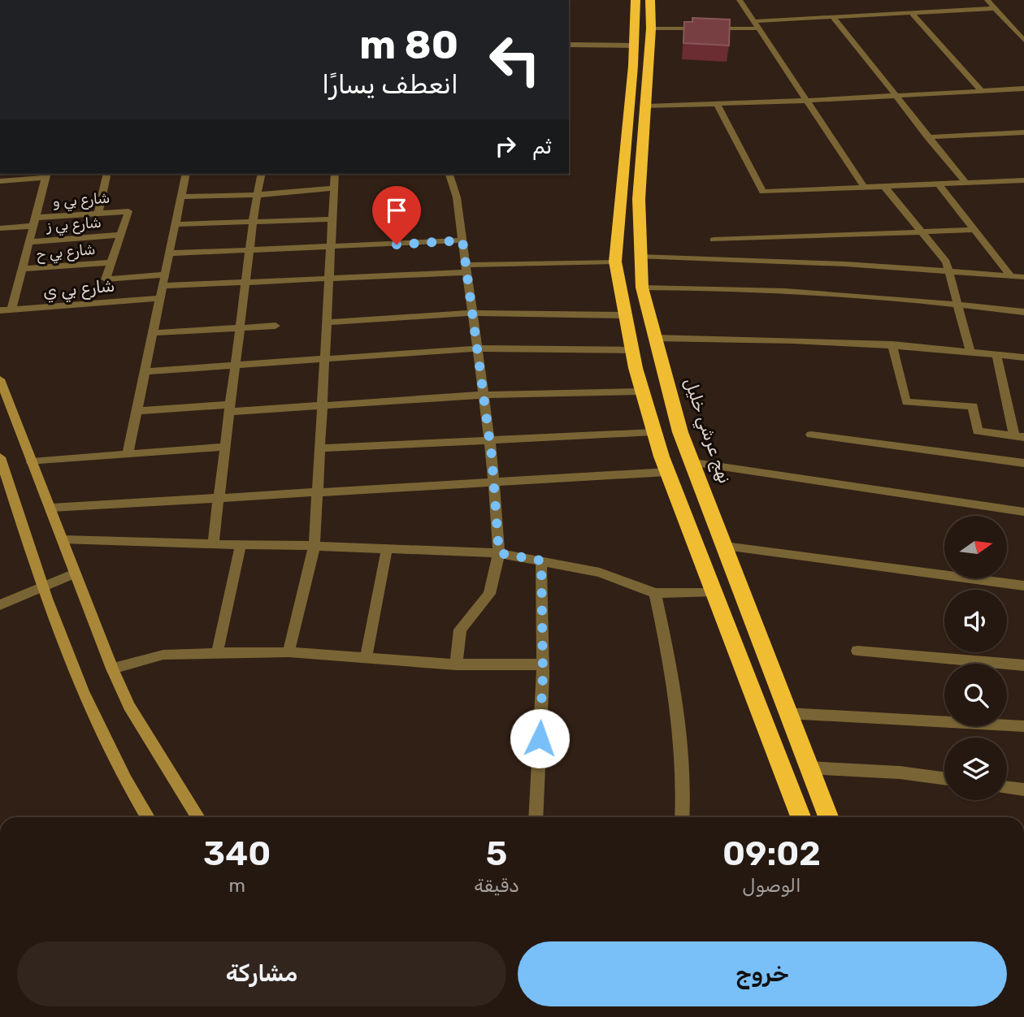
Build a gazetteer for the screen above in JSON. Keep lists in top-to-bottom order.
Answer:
{
  "streets": {
    "highway": ["نهج عرشي خليل"],
    "street": [
      "شارع بي و",
      "شارع بي ز",
      "شارع بي ح",
      "شارع بي ي"
    ]
  },
  "crossings": [
    ["شارع بي و", "شارع بي ز"]
  ],
  "north": "right",
  "page": {
    "turn": ["80 m", "انعطف يسارًا"],
    "then": "ثم",
    "eta": [
      "09:02",
      "الوصول",
      "5",
      "دقيقة",
      "340",
      "m"
    ],
    "buttons": ["خروج", "مشاركة"]
  }
}
